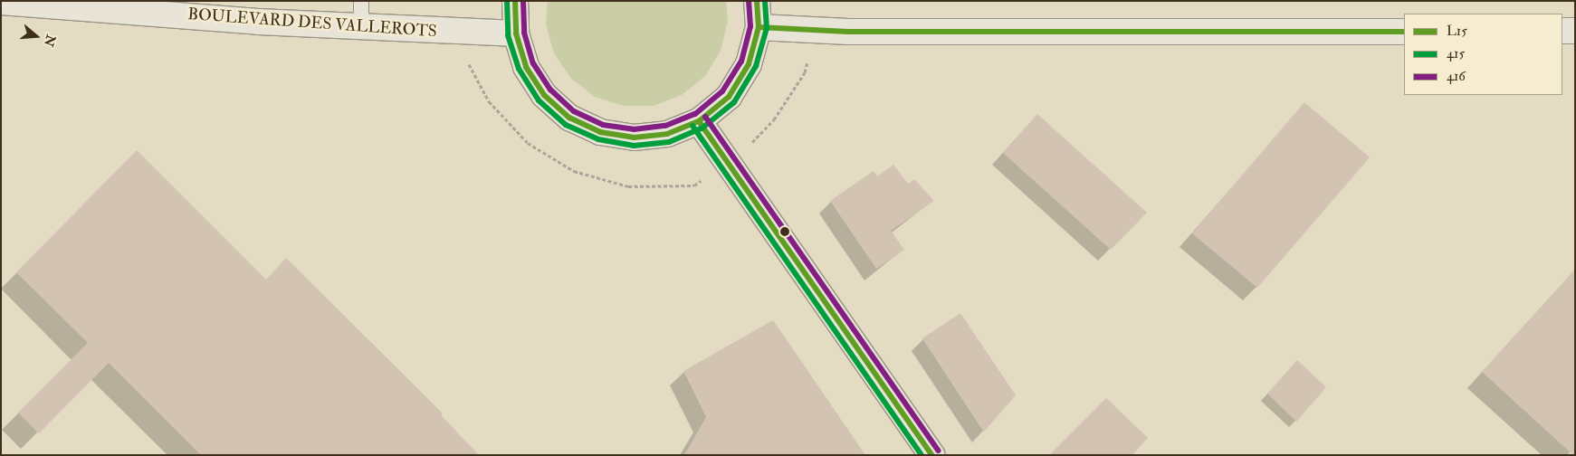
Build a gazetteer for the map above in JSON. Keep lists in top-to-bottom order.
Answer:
{
  "streets": {
    "street": ["BOULEVARD DES VALLEROTS"]
  },
  "lines": ["transit line L15", "transit line 415", "transit line 416"],
  "legend": ["L15", "415", "416"],
  "north": "right"
}
